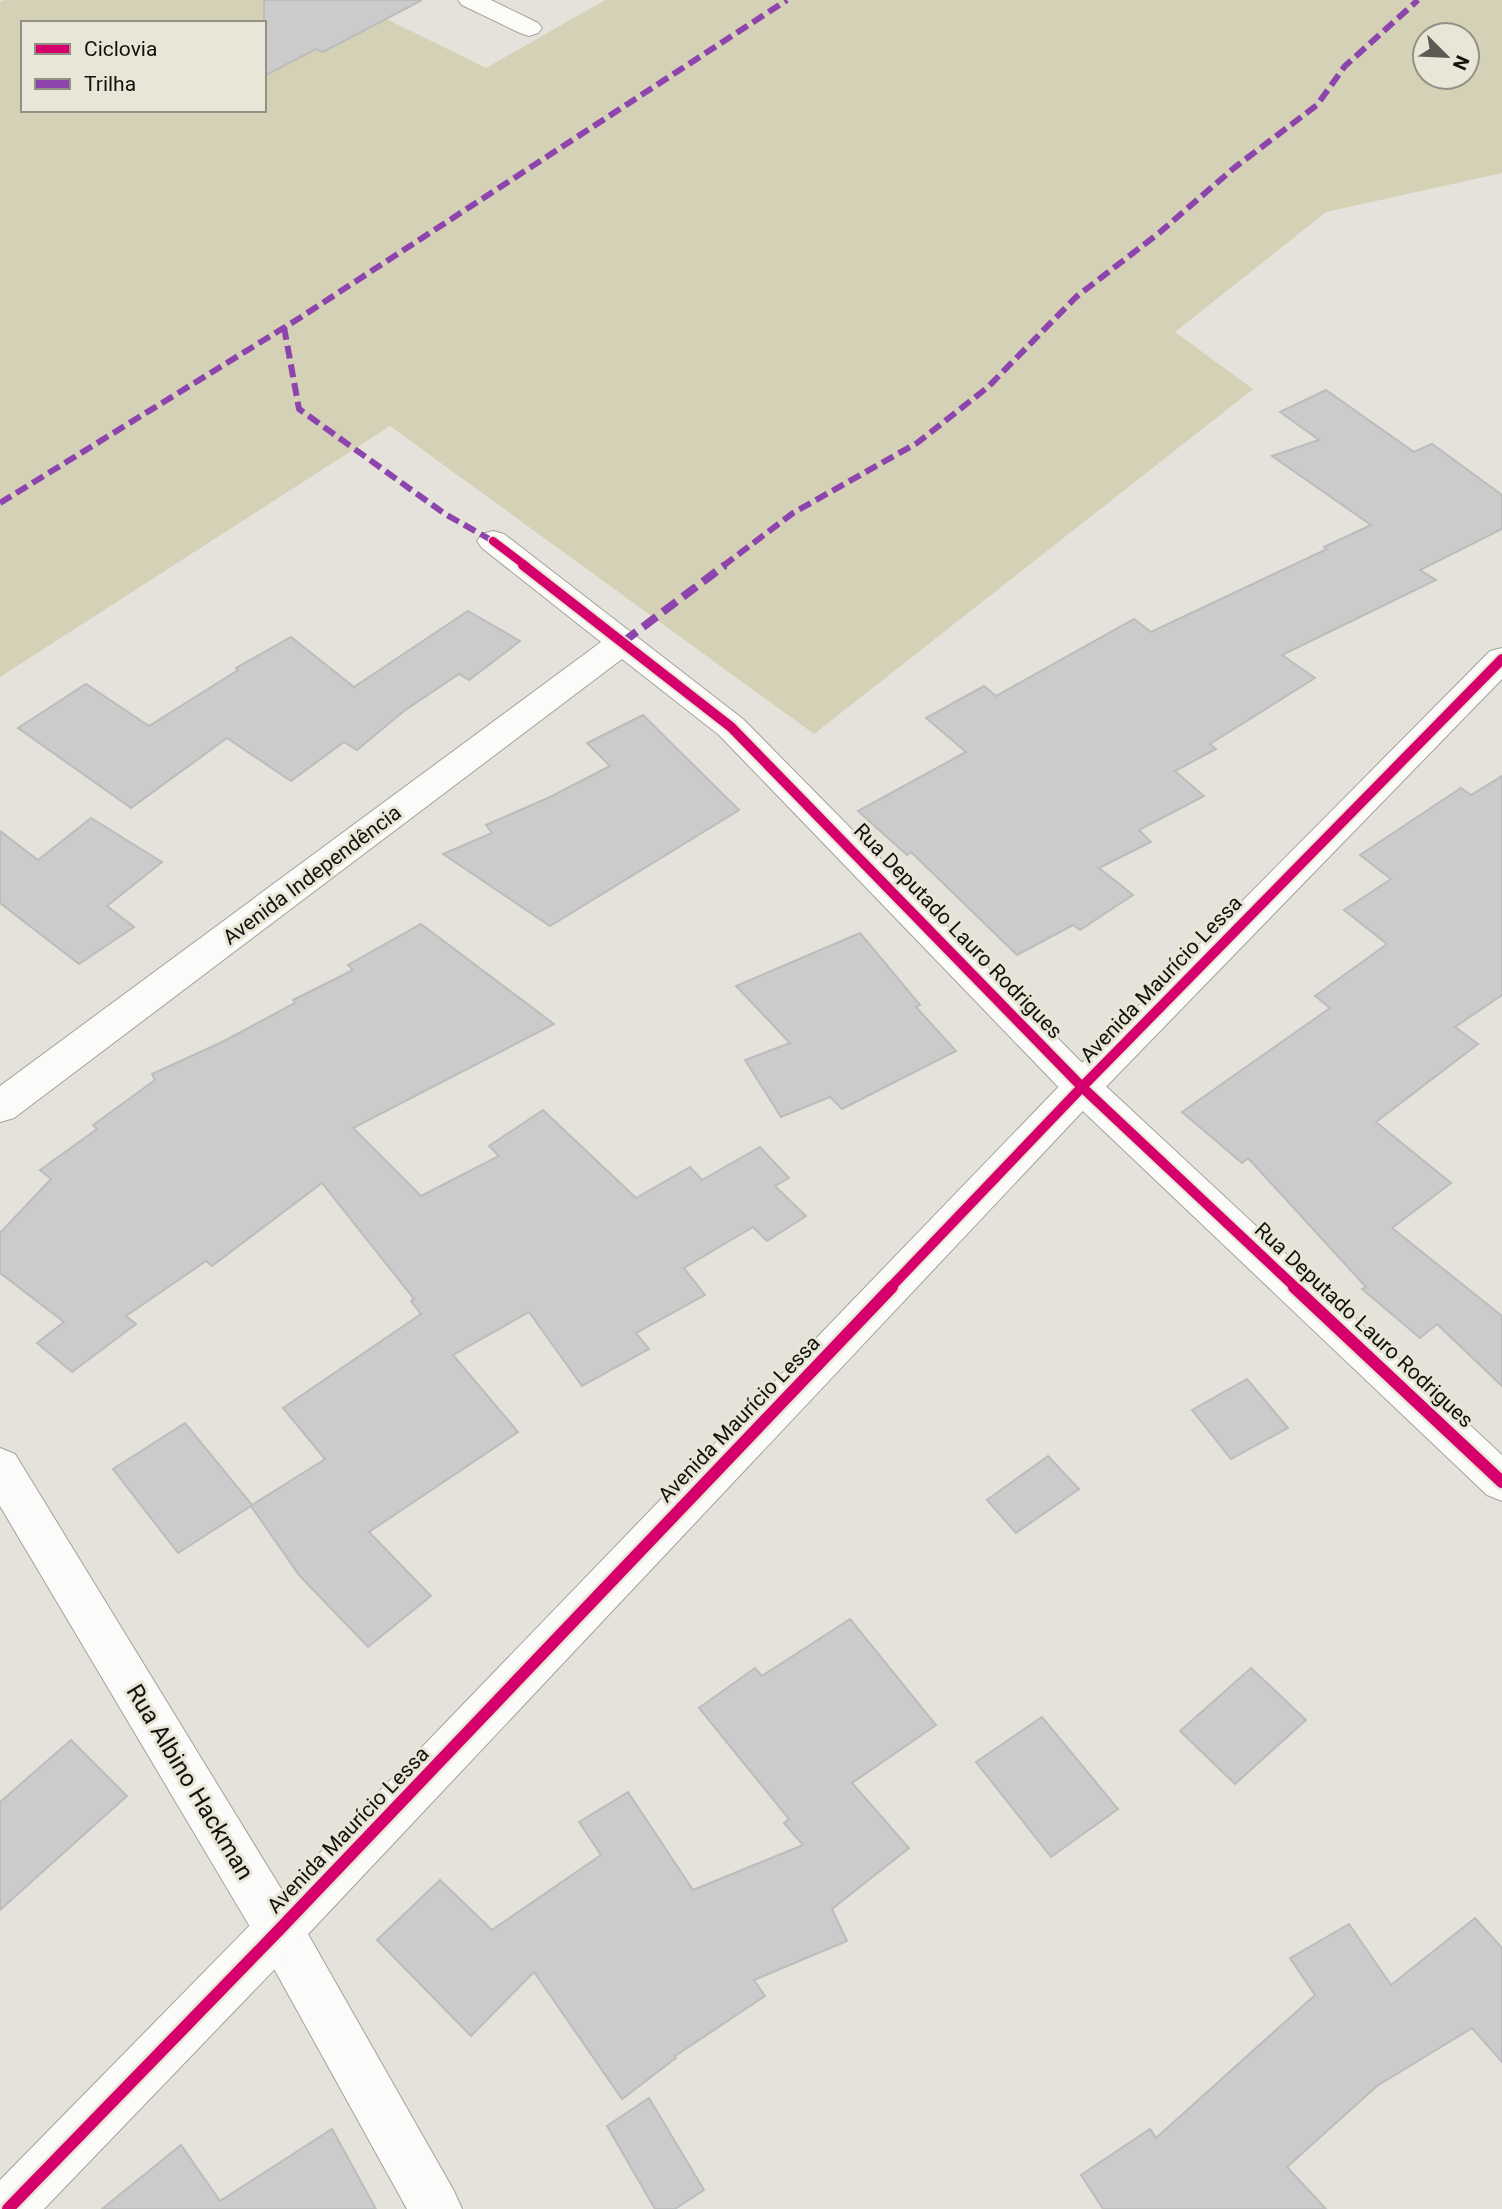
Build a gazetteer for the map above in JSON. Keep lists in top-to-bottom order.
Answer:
{
  "streets": {
    "street": [
      "Avenida Independência",
      "Rua Deputado Lauro Rodrigues",
      "Avenida Maurício Lessa",
      "Rua Albino Hackman"
    ]
  },
  "crossings": [
    ["Avenida Independência", "Rua Deputado Lauro Rodrigues"],
    ["Rua Deputado Lauro Rodrigues", "Avenida Maurício Lessa"],
    ["Avenida Maurício Lessa", "Rua Albino Hackman"]
  ],
  "legend": ["Ciclovia", "Trilha"],
  "north": "bottom right"
}
